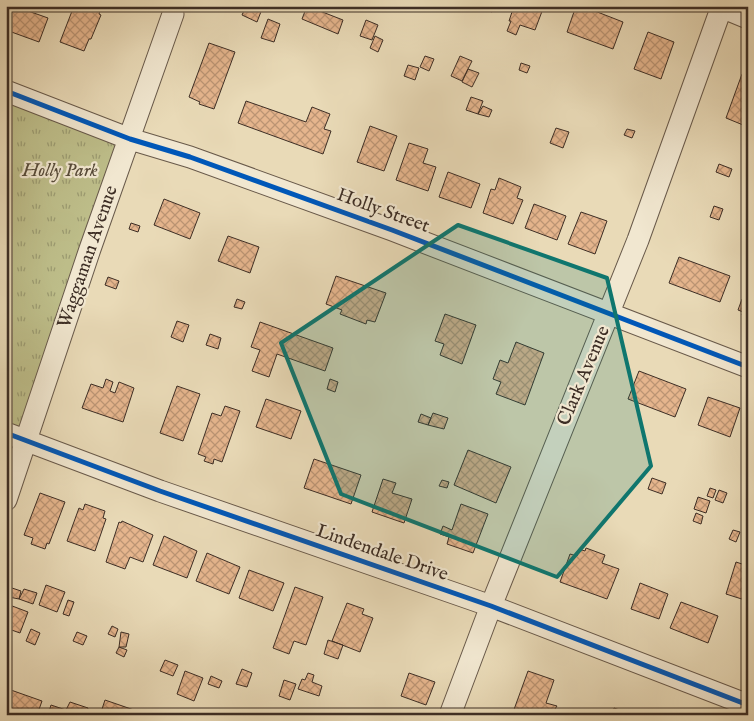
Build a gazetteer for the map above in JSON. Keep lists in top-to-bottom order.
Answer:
{
  "streets": {
    "street": [
      "Holly Street",
      "Waggaman Avenue",
      "Clark Avenue",
      "Lindendale Drive"
    ]
  },
  "crossings": [
    ["Holly Street", "Waggaman Avenue"],
    ["Holly Street", "Clark Avenue"],
    ["Waggaman Avenue", "Lindendale Drive"],
    ["Clark Avenue", "Lindendale Drive"]
  ],
  "parks": ["Holly Park"]
}
